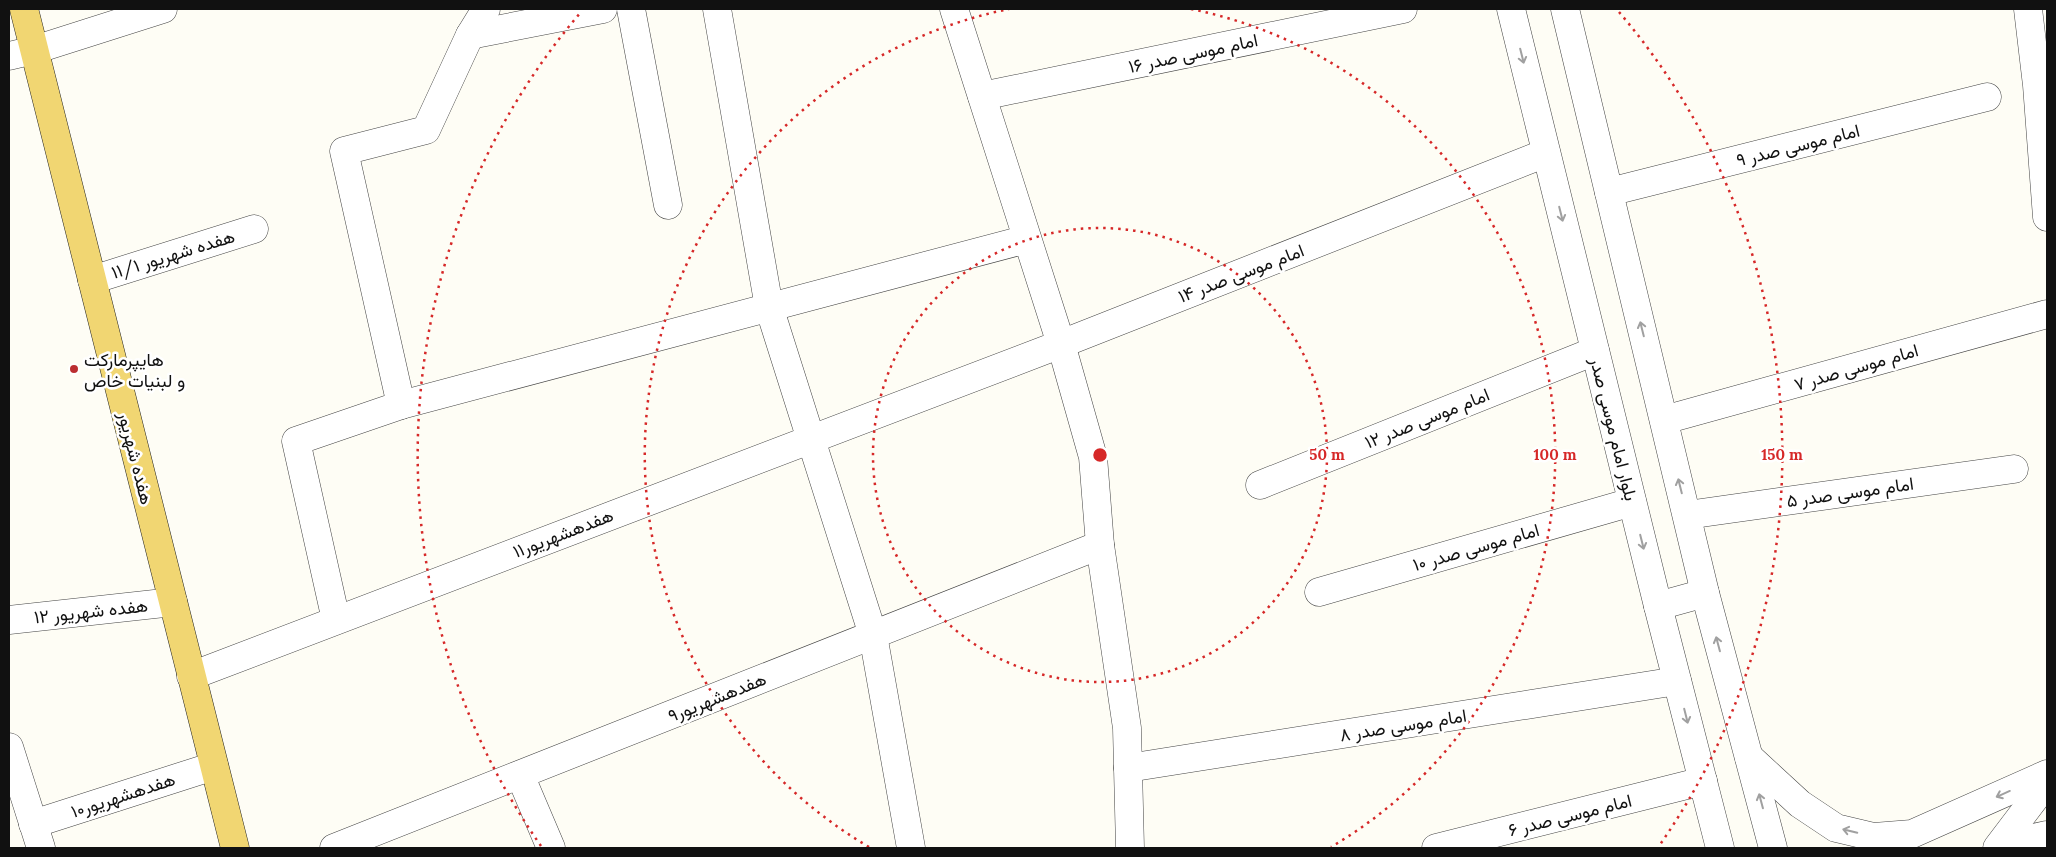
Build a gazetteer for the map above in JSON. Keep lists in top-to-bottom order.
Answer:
{
  "streets": {
    "main road": ["هفده شهریور"],
    "street": [
      "امام موسی صدر ۱۶",
      "امام موسی صدر ۹",
      "هفده شهریور ۱۱/۱",
      "امام موسی صدر ۱۴",
      "امام موسی صدر ۷",
      "امام موسی صدر ۱۲",
      "بلوار امام موسی صدر",
      "امام موسی صدر ۵",
      "هفدهشهریور۱۱",
      "امام موسی صدر ۱۰",
      "هفده شهریور ۱۲",
      "هفدهشهریور۹",
      "امام موسی صدر ۸",
      "هفدهشهریور۱۰",
      "امام موسی صدر ۶"
    ]
  },
  "crossings": [
    ["هفده شهریور ۱۱/۱", "هفده شهریور"],
    ["امام موسی صدر ۱۴", "بلوار امام موسی صدر"],
    ["امام موسی صدر ۱۴", "هفدهشهریور۱۱"],
    ["امام موسی صدر ۱۲", "بلوار امام موسی صدر"],
    ["بلوار امام موسی صدر", "امام موسی صدر ۱۰"],
    ["بلوار امام موسی صدر", "امام موسی صدر ۸"],
    ["بلوار امام موسی صدر", "امام موسی صدر ۶"],
    ["هفده شهریور", "هفدهشهریور۱۱"],
    ["هفده شهریور", "هفده شهریور ۱۲"],
    ["هفده شهریور", "هفدهشهریور۱۰"]
  ],
  "places": ["هایپرمارکت و لبنیات خاص"],
  "rings": ["50 m", "100 m", "150 m"]
}
